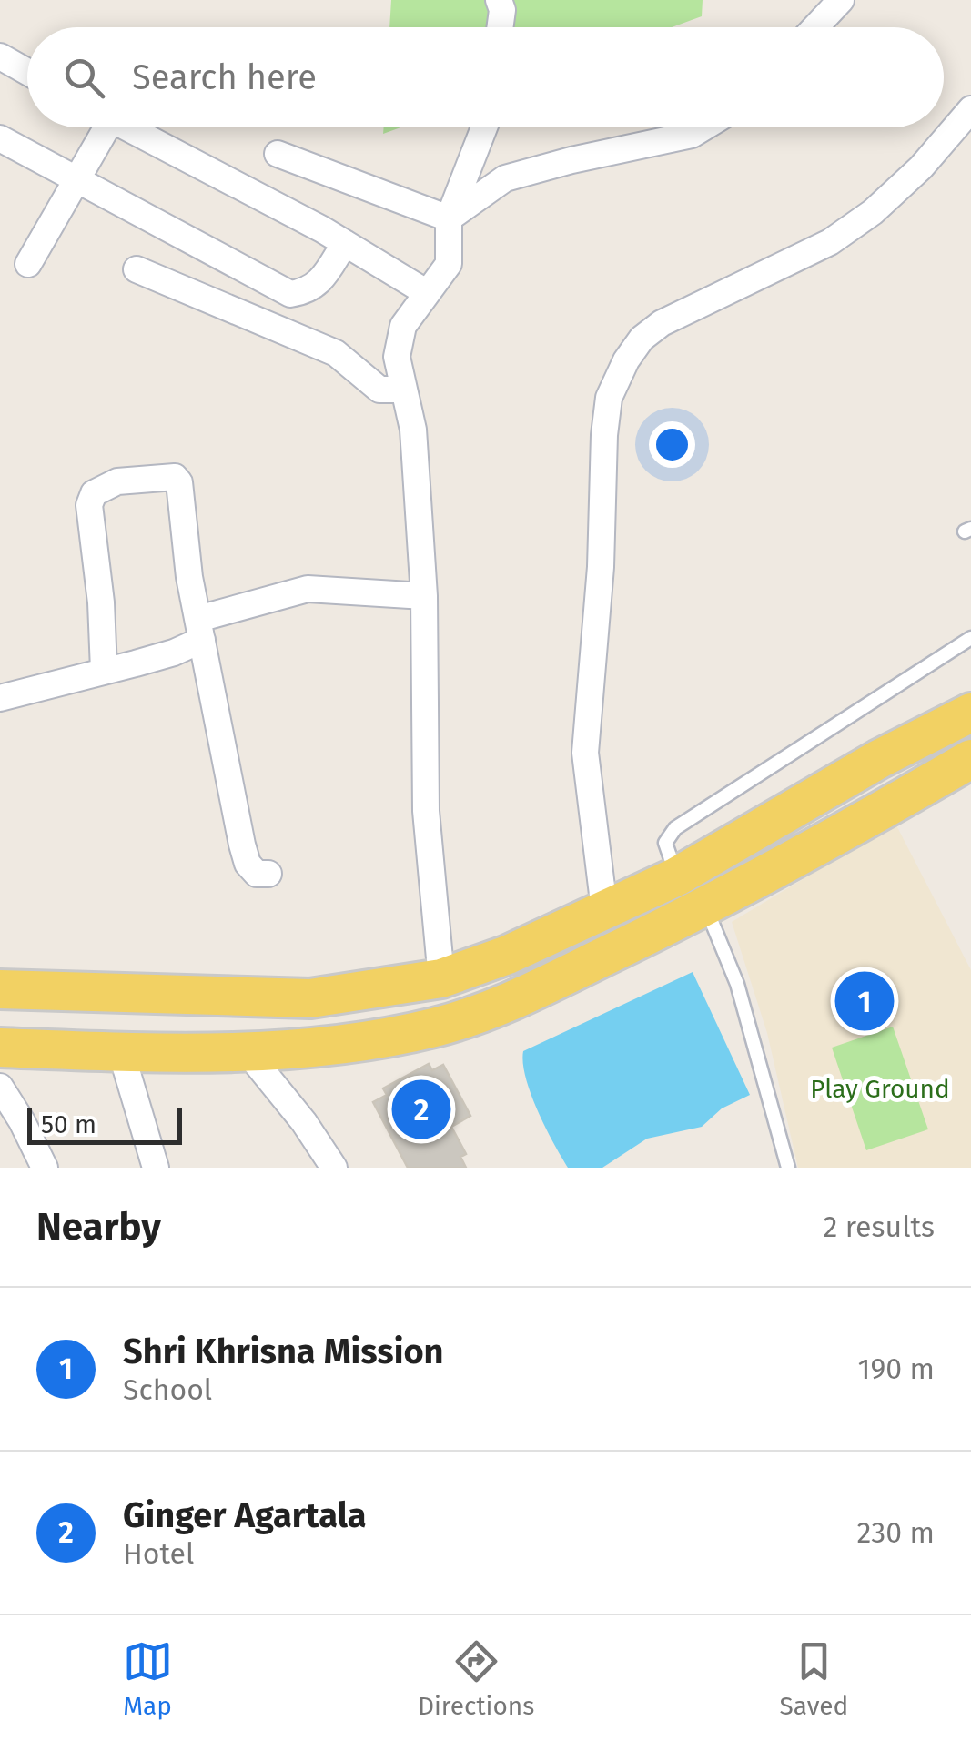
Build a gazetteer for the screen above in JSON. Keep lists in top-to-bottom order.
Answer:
{
  "parks": ["Play Ground"],
  "scale_bar": "50 m",
  "page": {
    "search": "Search here",
    "pins": ["1", "2"],
    "scale": "50 m",
    "heading": ["Nearby", "2 results"],
    "list": [
      {
        "mark": "1",
        "name": "Shri Khrisna Mission",
        "note": "School",
        "value": "190 m"
      },
      {
        "mark": "2",
        "name": "Ginger Agartala",
        "note": "Hotel",
        "value": "230 m"
      }
    ],
    "nav": ["Map", "Directions", "Saved"]
  }
}
